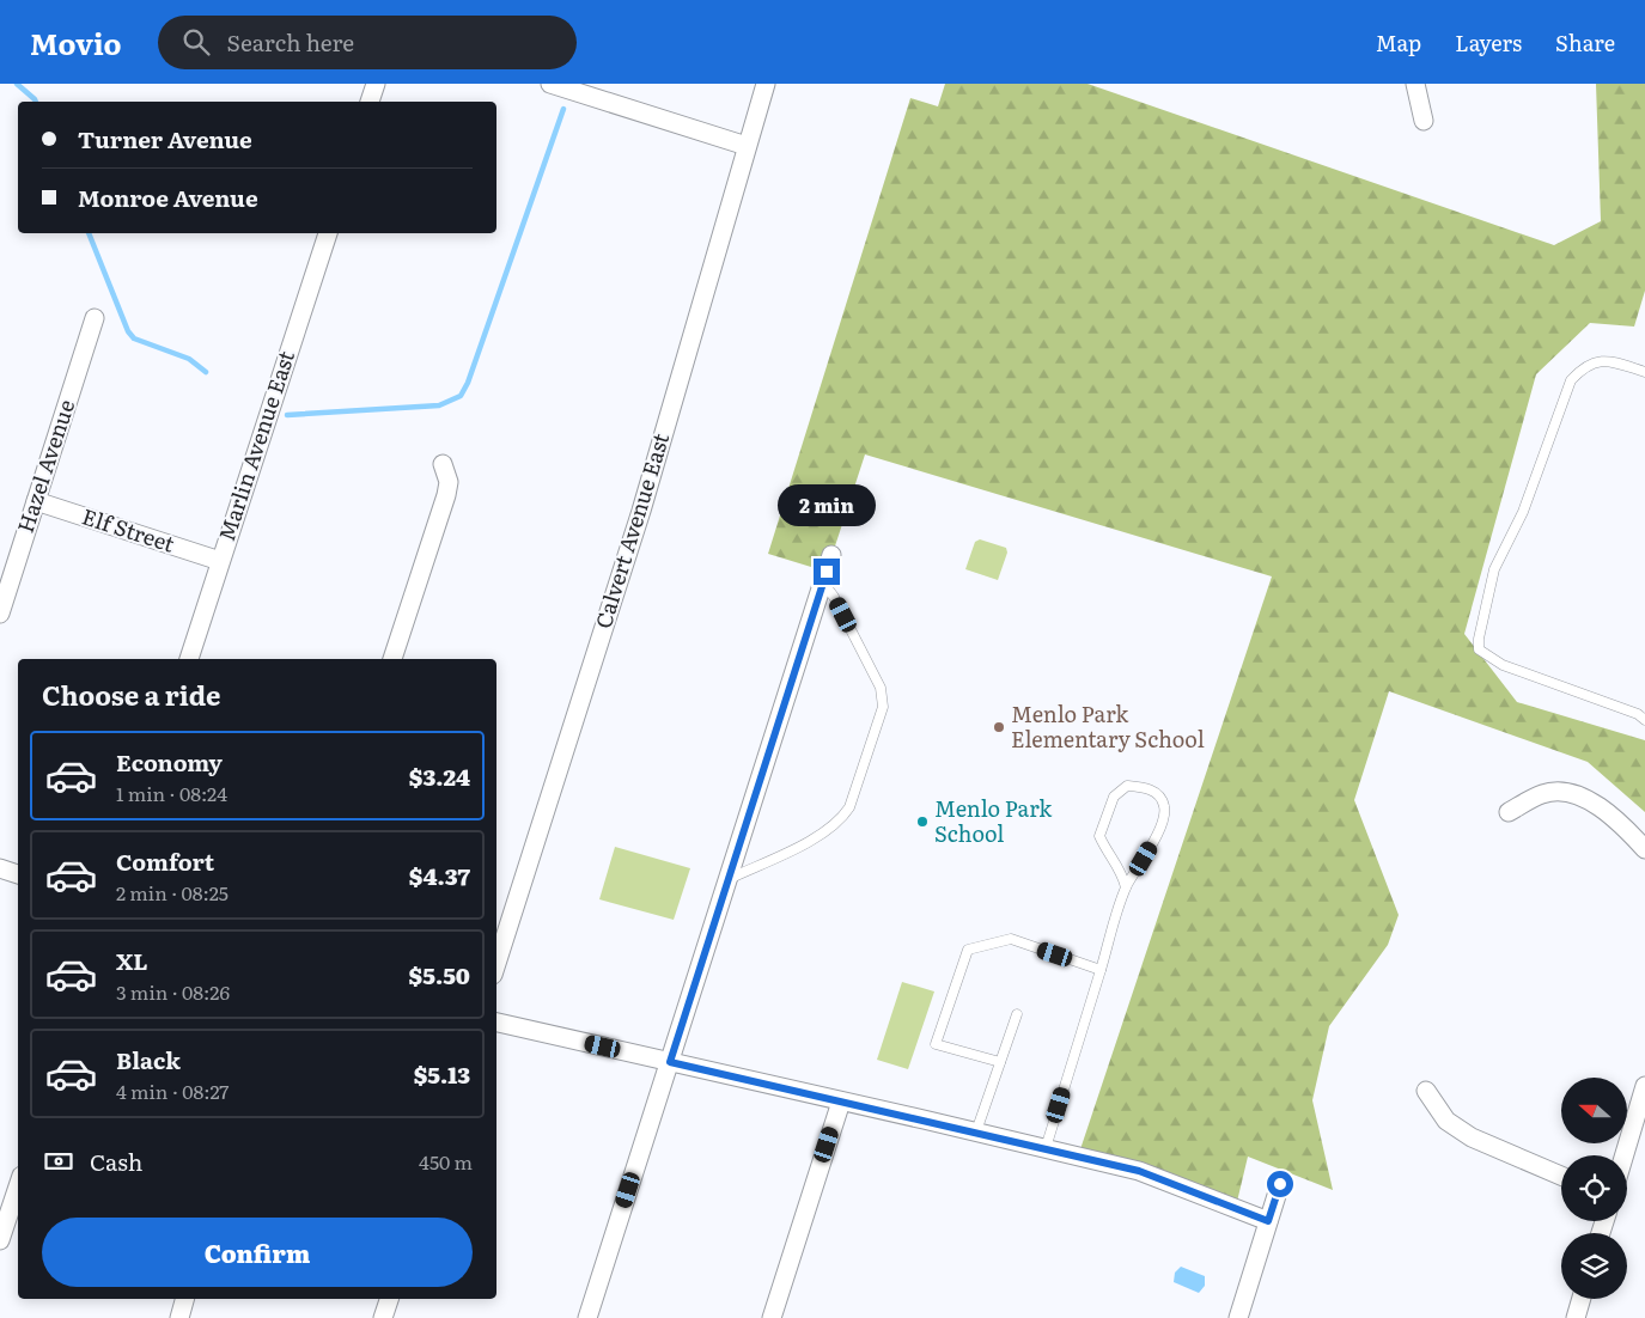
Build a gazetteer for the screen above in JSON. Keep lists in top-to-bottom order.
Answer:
{
  "streets": {
    "street": [
      "Marlin Avenue East",
      "Hazel Avenue",
      "Elf Street",
      "Calvert Avenue East"
    ]
  },
  "crossings": [
    ["Marlin Avenue East", "Elf Street"],
    ["Hazel Avenue", "Elf Street"]
  ],
  "places": ["Menlo Park Elementary School", "Menlo Park School"],
  "north": "left",
  "page": {
    "header": "Movio",
    "search": "Search here",
    "nav": ["Map", "Layers", "Share"],
    "banner": ["Turner Avenue", "Monroe Avenue"],
    "bubble": "2 min",
    "heading": "Choose a ride",
    "list": [
      {
        "name": "Economy",
        "note": "1 min · 08:24",
        "value": "$3.24"
      },
      {
        "name": "Comfort",
        "note": "2 min · 08:25",
        "value": "$4.37"
      },
      {
        "name": "XL",
        "note": "3 min · 08:26",
        "value": "$5.50"
      },
      {
        "name": "Black",
        "note": "4 min · 08:27",
        "value": "$5.13"
      }
    ],
    "pay": ["Cash", "450 m"],
    "buttons": "Confirm"
  }
}
